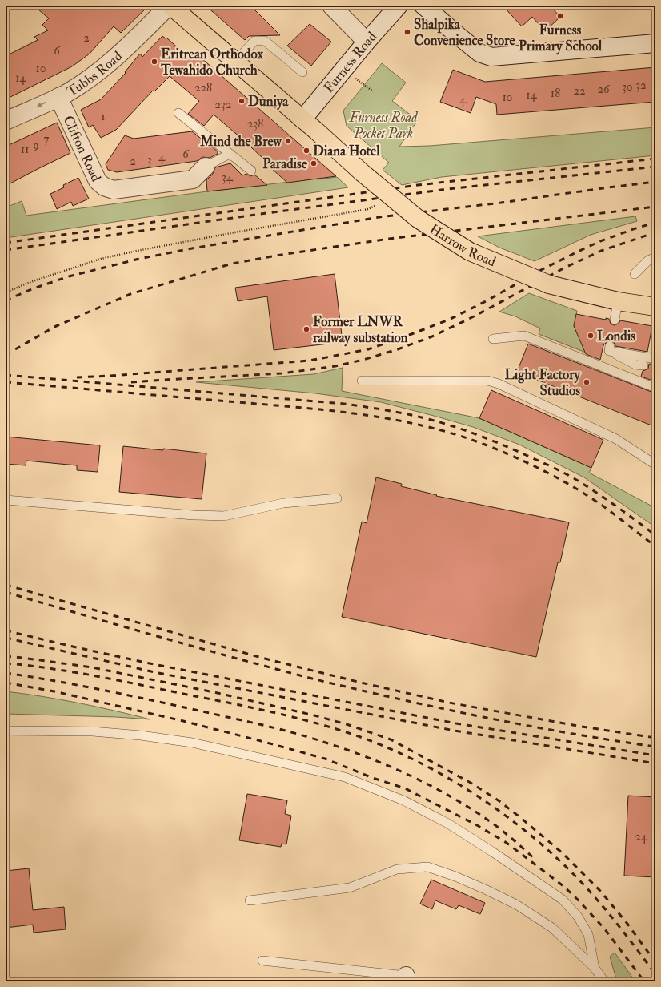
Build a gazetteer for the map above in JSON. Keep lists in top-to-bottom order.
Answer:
{
  "streets": {
    "main road": ["Harrow Road"],
    "street": ["Furness Road", "Tubbs Road", "Clifton Road"]
  },
  "crossings": [
    ["Furness Road", "Harrow Road"],
    ["Tubbs Road", "Clifton Road"],
    ["Tubbs Road", "Harrow Road"]
  ],
  "parks": ["Furness Road Pocket Park"],
  "places": [
    "Furness Primary School",
    "Shalpika Convenience Store",
    "Eritrean Orthodox Tewahido Church",
    "Duniya",
    "Mind the Brew",
    "Diana Hotel",
    "Paradise",
    "Former LNWR railway substation",
    "Londis",
    "Light Factory Studios"
  ],
  "house_numbers": [
    "2",
    "6",
    "10",
    "14",
    "32",
    "30",
    "228",
    "26",
    "22",
    "18",
    "14",
    "10",
    "4",
    "232",
    "1",
    "238",
    "7",
    "9",
    "11",
    "6",
    "4",
    "3",
    "2",
    "34",
    "24"
  ]
}
